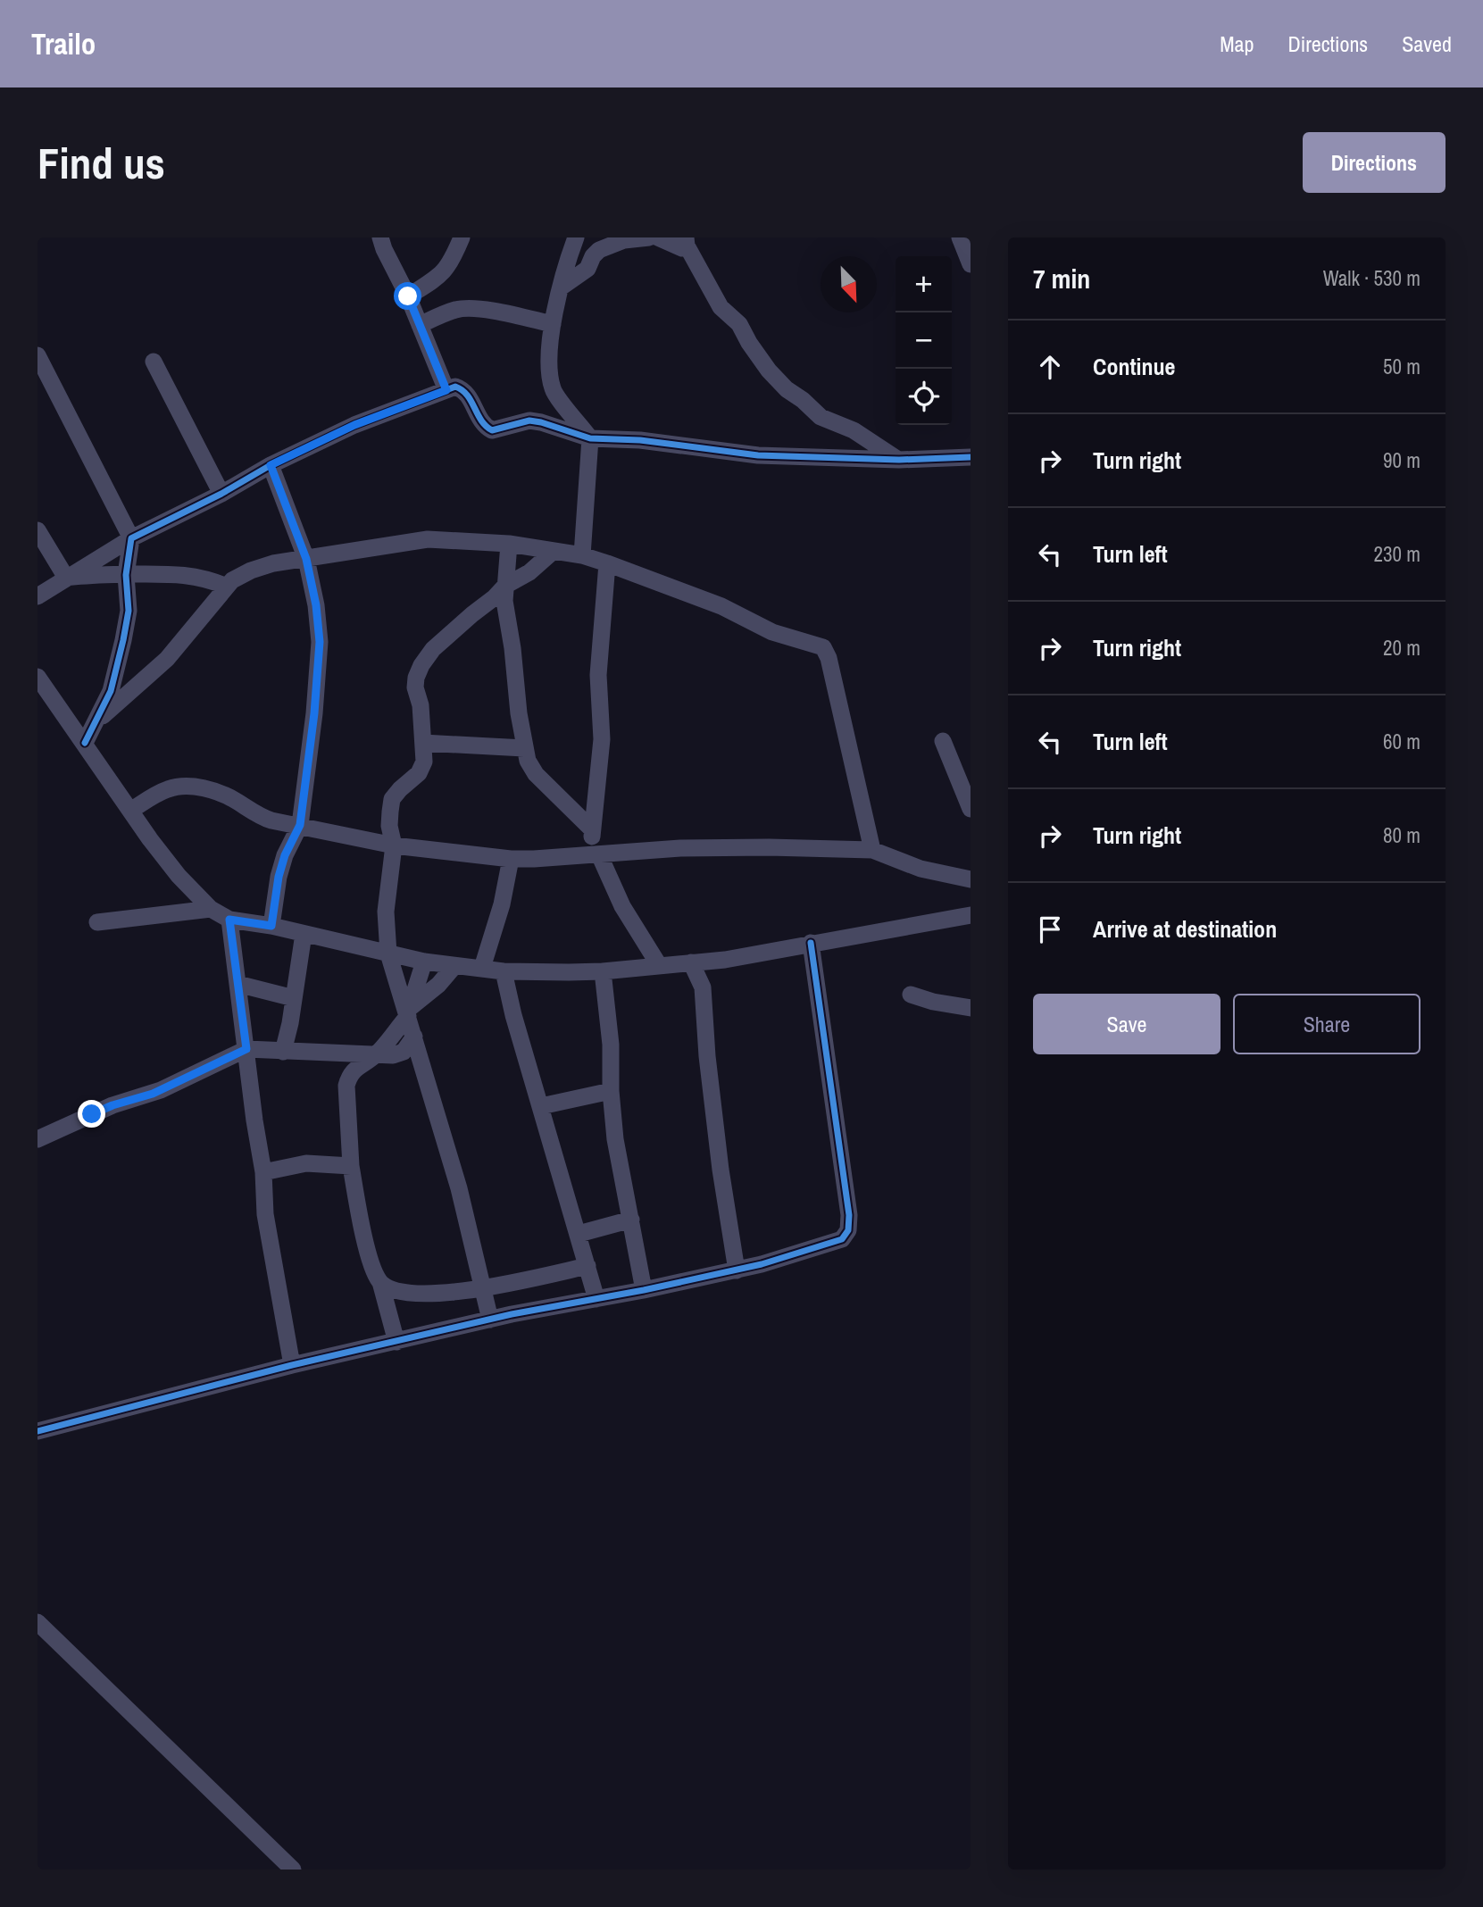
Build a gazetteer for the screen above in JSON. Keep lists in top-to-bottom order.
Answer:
{
  "north": "bottom right",
  "page": {
    "header": "Trailo",
    "nav": ["Map", "Directions", "Saved"],
    "buttons": [
      "Directions",
      ["Save", "Share"]
    ],
    "title": "Find us",
    "heading": ["7 min", "Walk · 530 m"],
    "map_buttons": ["+", "−"],
    "list": [
      ["Continue", "50 m"],
      ["Turn right", "90 m"],
      ["Turn left", "230 m"],
      ["Turn right", "20 m"],
      ["Turn left", "60 m"],
      ["Turn right", "80 m"],
      "Arrive at destination"
    ]
  }
}
